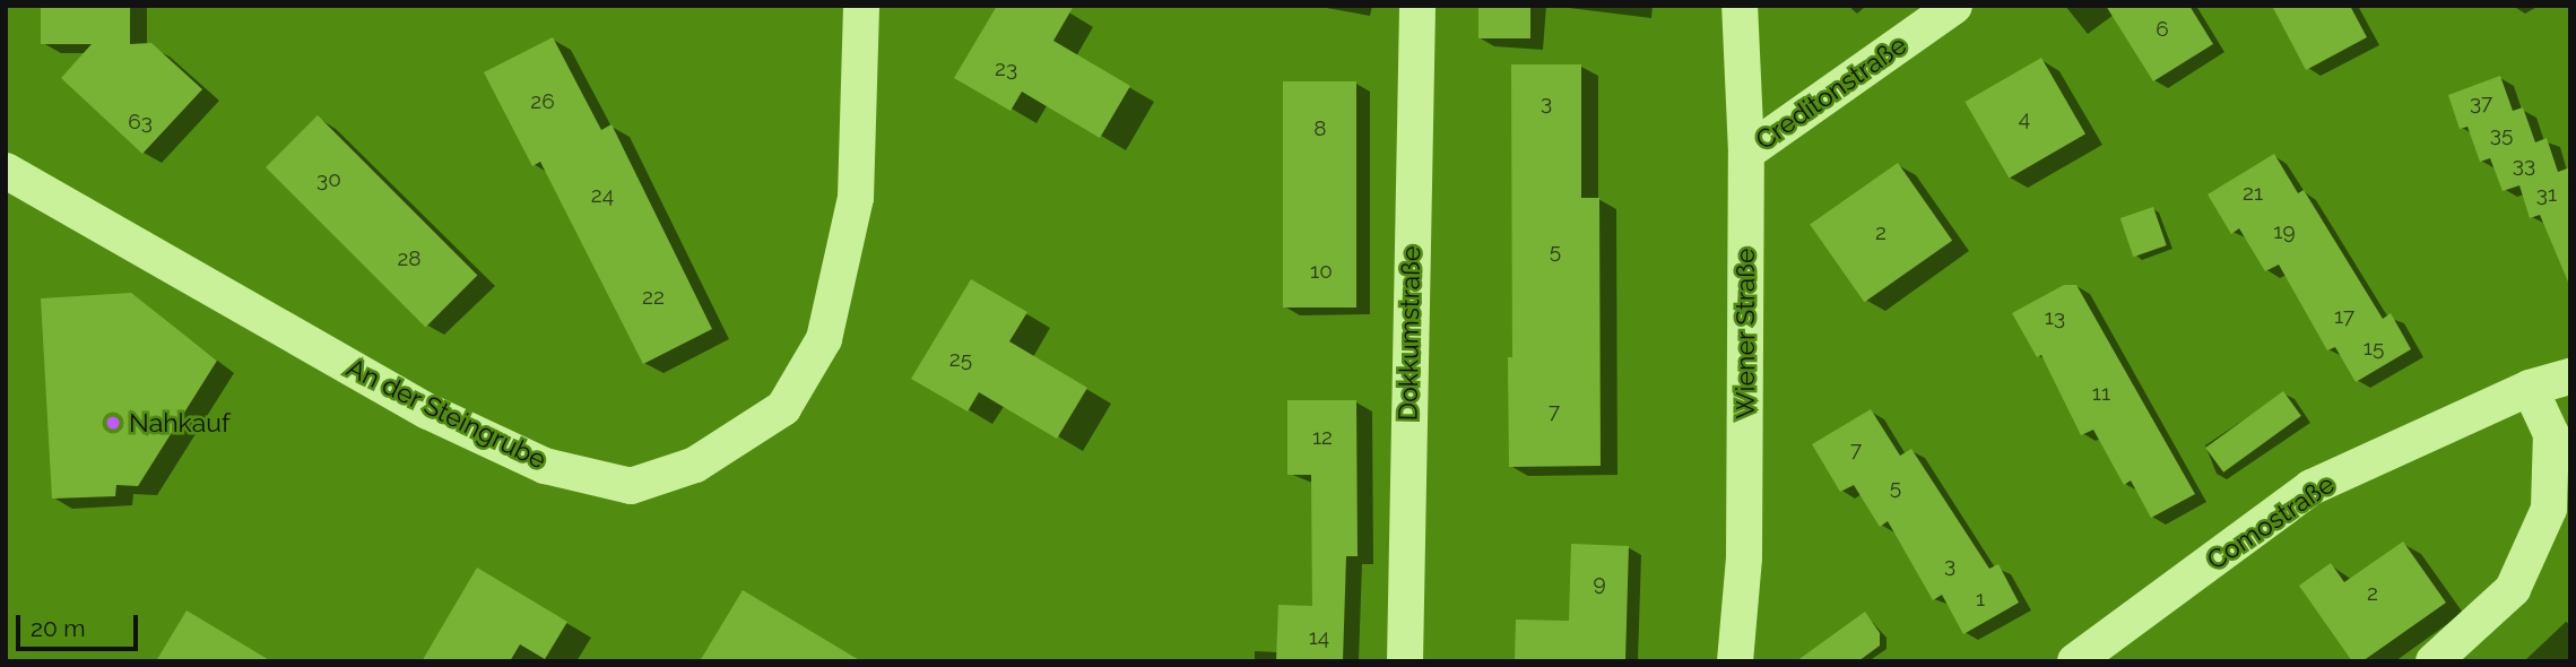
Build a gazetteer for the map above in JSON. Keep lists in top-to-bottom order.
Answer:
{
  "streets": {
    "street": [
      "Creditonstraße",
      "Dokkumstraße",
      "Wiener Straße",
      "An der Steingrube",
      "Comostraße"
    ]
  },
  "crossings": [
    ["Creditonstraße", "Wiener Straße"]
  ],
  "places": ["Nahkauf"],
  "house_numbers": [
    "6",
    "23",
    "26",
    "3",
    "37",
    "4",
    "63",
    "8",
    "35",
    "33",
    "30",
    "21",
    "31",
    "24",
    "19",
    "2",
    "5",
    "28",
    "10",
    "22",
    "17",
    "13",
    "15",
    "25",
    "11",
    "7",
    "12",
    "7",
    "5",
    "3",
    "9",
    "2",
    "1",
    "14"
  ],
  "scale_bar": "20 m"
}
